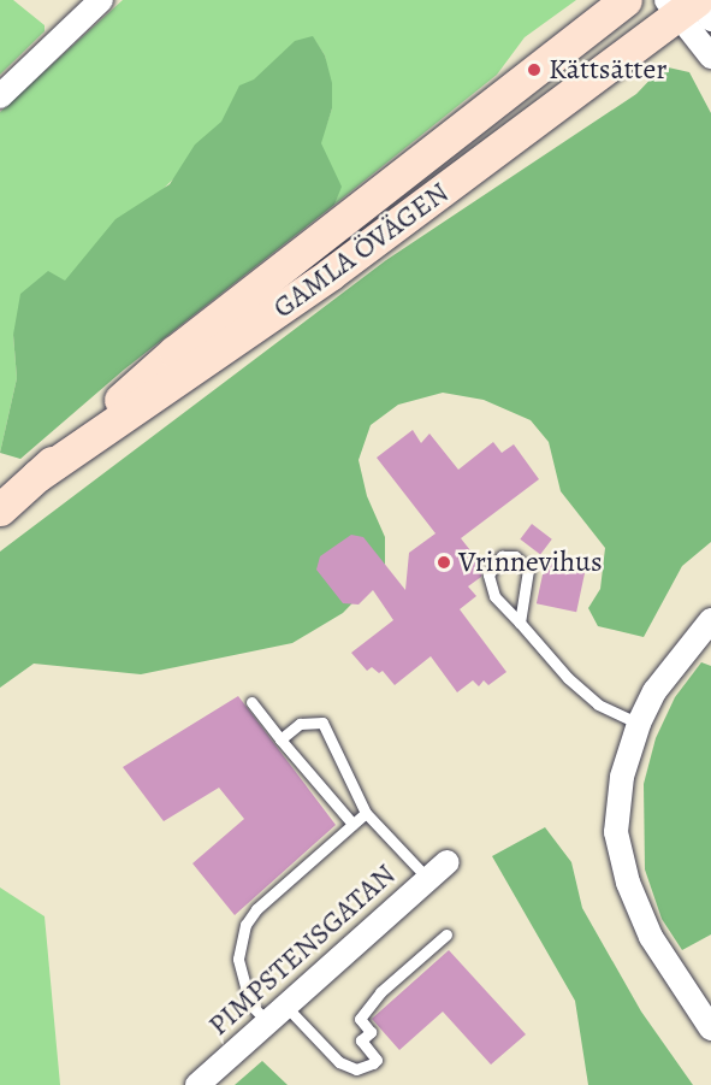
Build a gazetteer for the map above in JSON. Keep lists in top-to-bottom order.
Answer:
{
  "streets": {
    "main road": ["GAMLA ÖVÄGEN"],
    "street": ["PIMPSTENSGATAN"]
  },
  "places": ["Kättsätter", "Vrinnevihus"]
}
